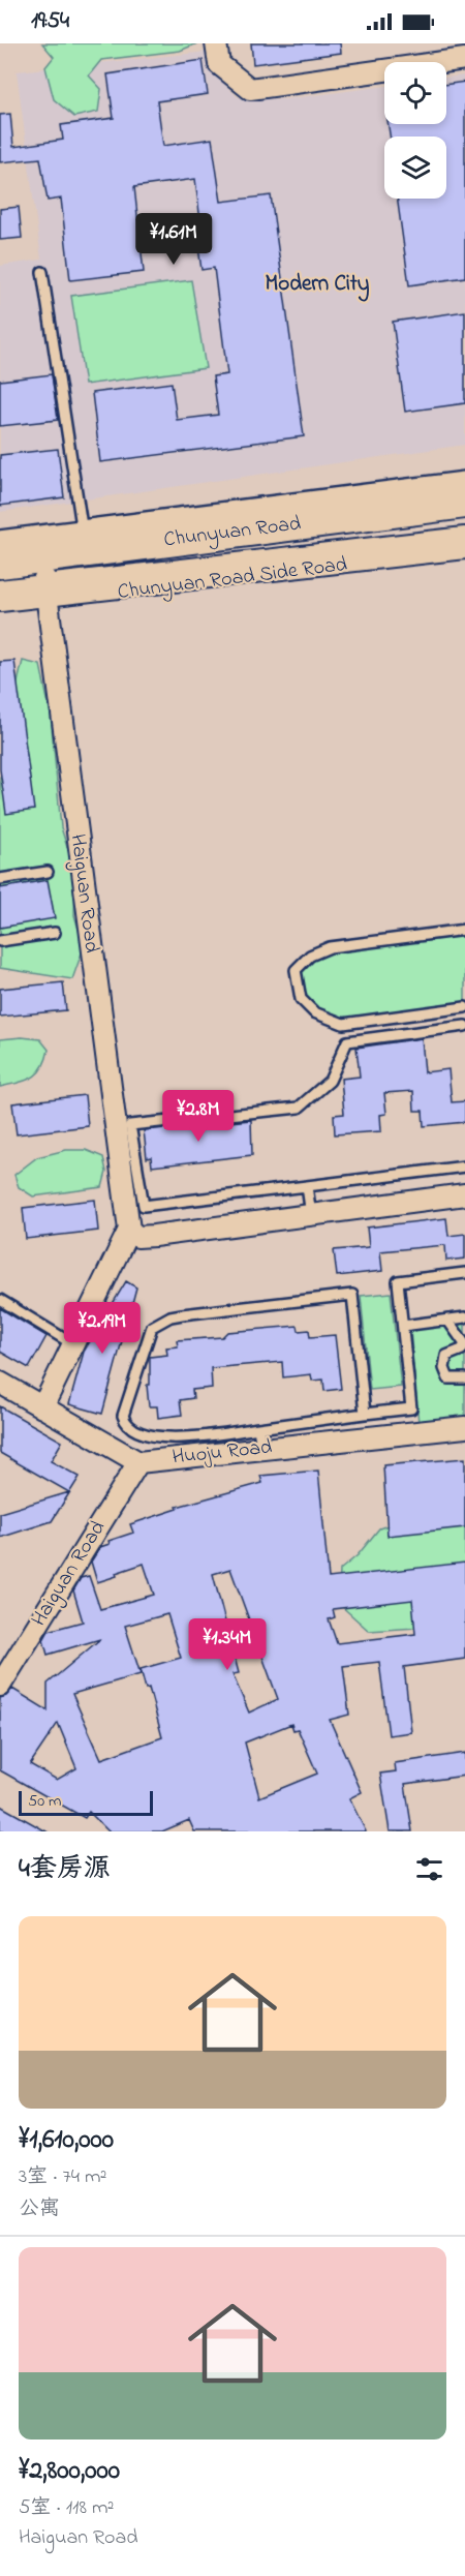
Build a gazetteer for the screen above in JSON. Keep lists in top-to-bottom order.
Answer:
{
  "streets": {
    "main road": ["Chunyuan Road"],
    "street": ["Chunyuan Road Side Road", "Haiguan Road", "Huoju Road"]
  },
  "crossings": [
    ["Chunyuan Road", "Chunyuan Road Side Road"],
    ["Chunyuan Road", "Haiguan Road"],
    ["Chunyuan Road Side Road", "Haiguan Road"],
    ["Haiguan Road", "Huoju Road"]
  ],
  "districts": ["Modern City"],
  "scale_bar": "50 m",
  "page": {
    "status": "19:54",
    "price": [
      "¥1.61M",
      "¥2.8M",
      "¥2.19M",
      "¥1.34M"
    ],
    "scale": "50 m",
    "heading": "4套房源",
    "list": [
      {
        "name": "¥1,610,000",
        "note": "3室 · 74 m² · 公寓"
      },
      {
        "name": "¥2,800,000",
        "note": "5室 · 118 m² · Haiguan Road"
      }
    ]
  }
}
